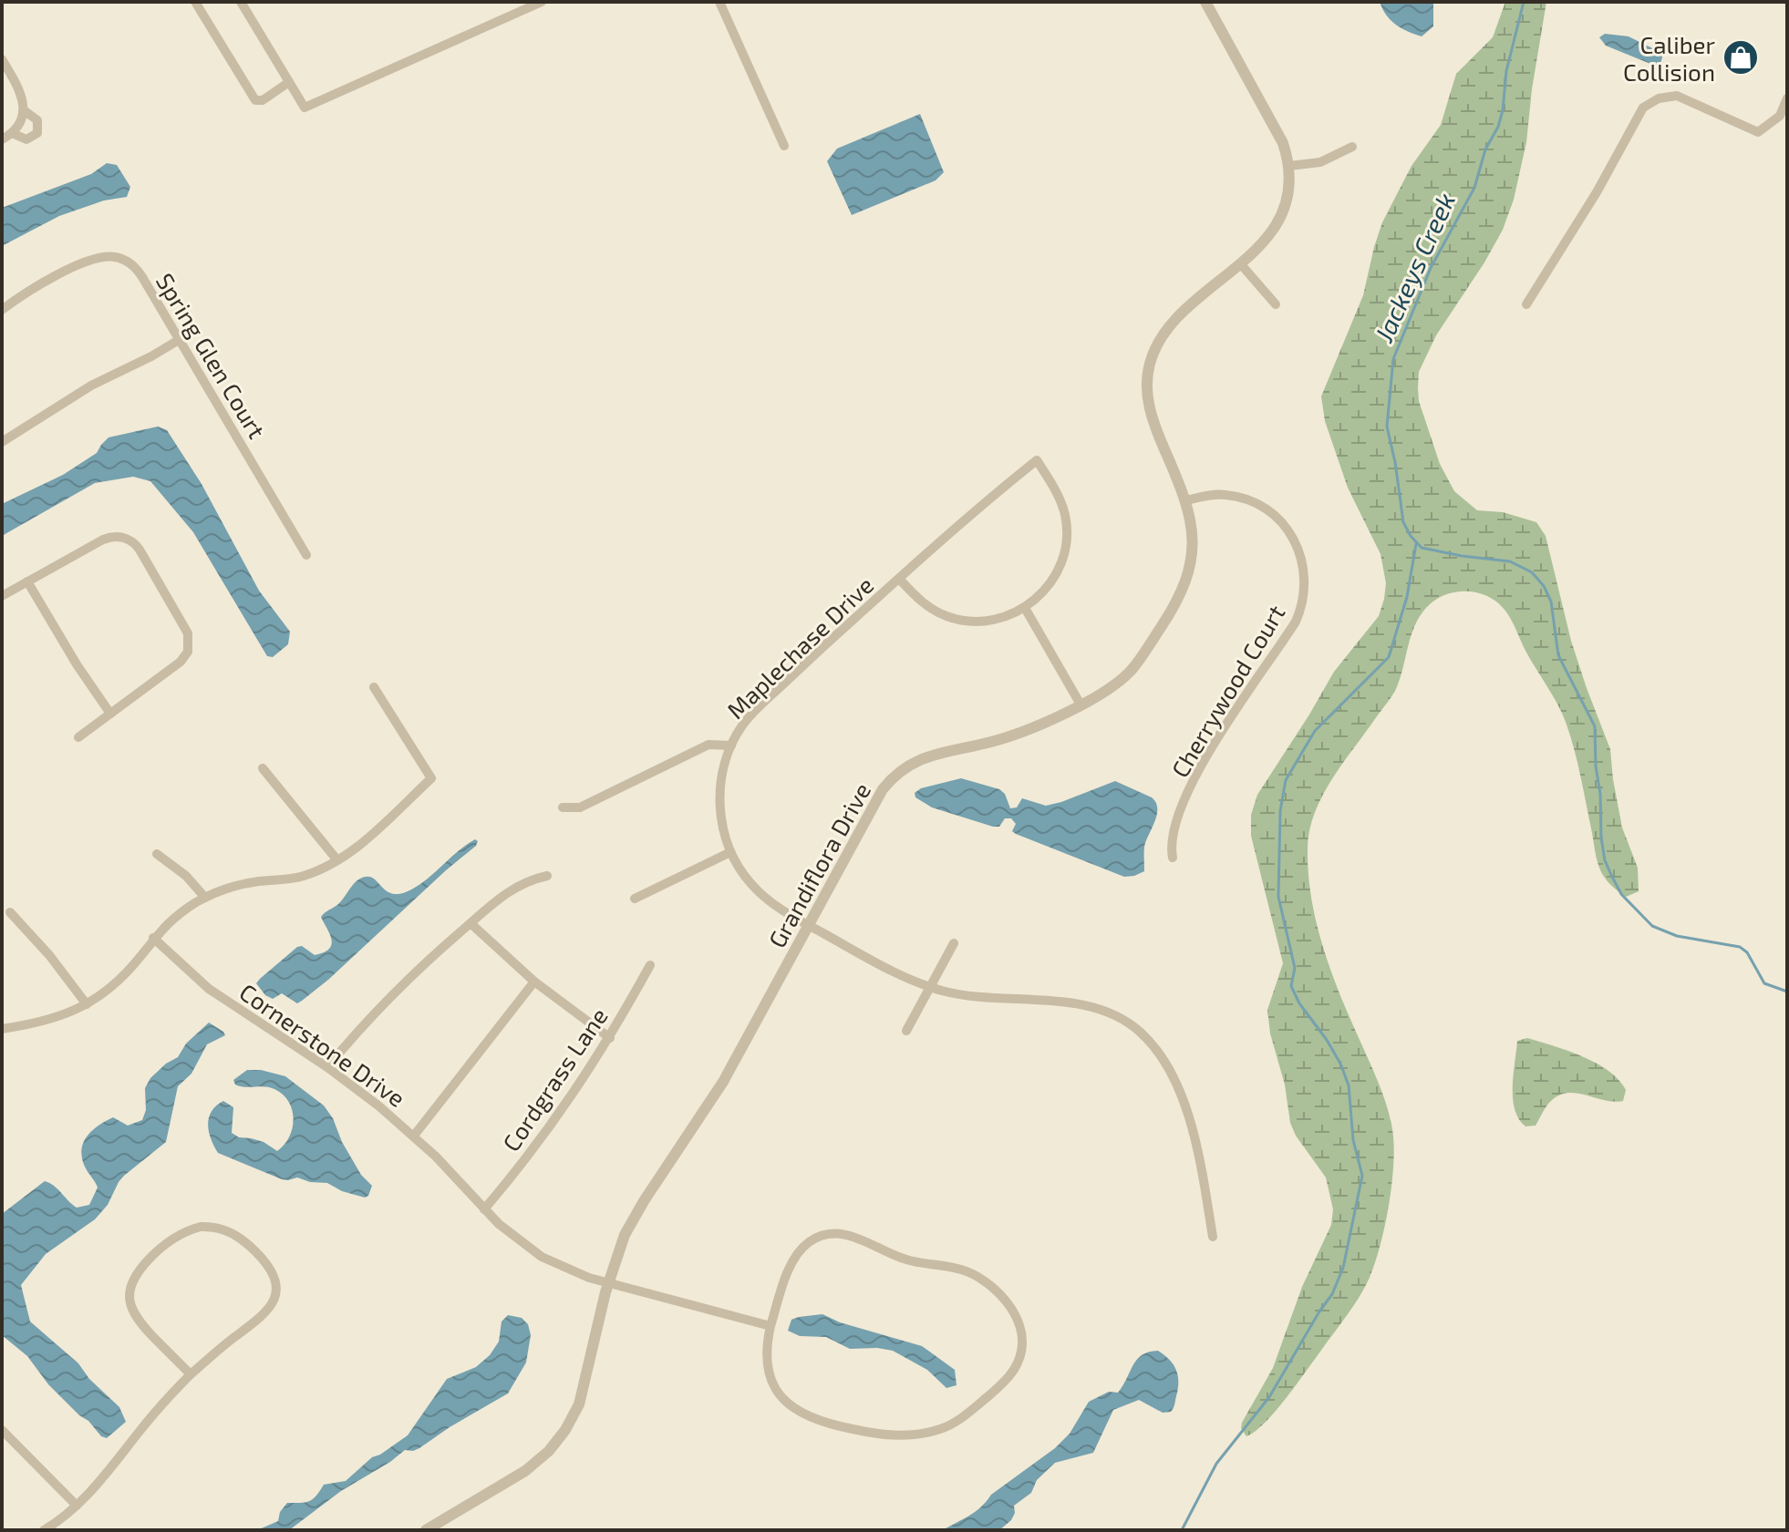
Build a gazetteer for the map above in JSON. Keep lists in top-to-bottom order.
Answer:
{
  "streets": {
    "street": [
      "Spring Glen Court",
      "Maplechase Drive",
      "Cherrywood Court",
      "Grandiflora Drive",
      "Cornerstone Drive",
      "Cordgrass Lane"
    ]
  },
  "crossings": [
    ["Maplechase Drive", "Grandiflora Drive"],
    ["Cherrywood Court", "Grandiflora Drive"],
    ["Grandiflora Drive", "Cornerstone Drive"],
    ["Cornerstone Drive", "Cordgrass Lane"]
  ],
  "water": ["Jackeys Creek"],
  "places": {
    "shop": ["Caliber Collision"]
  }
}
